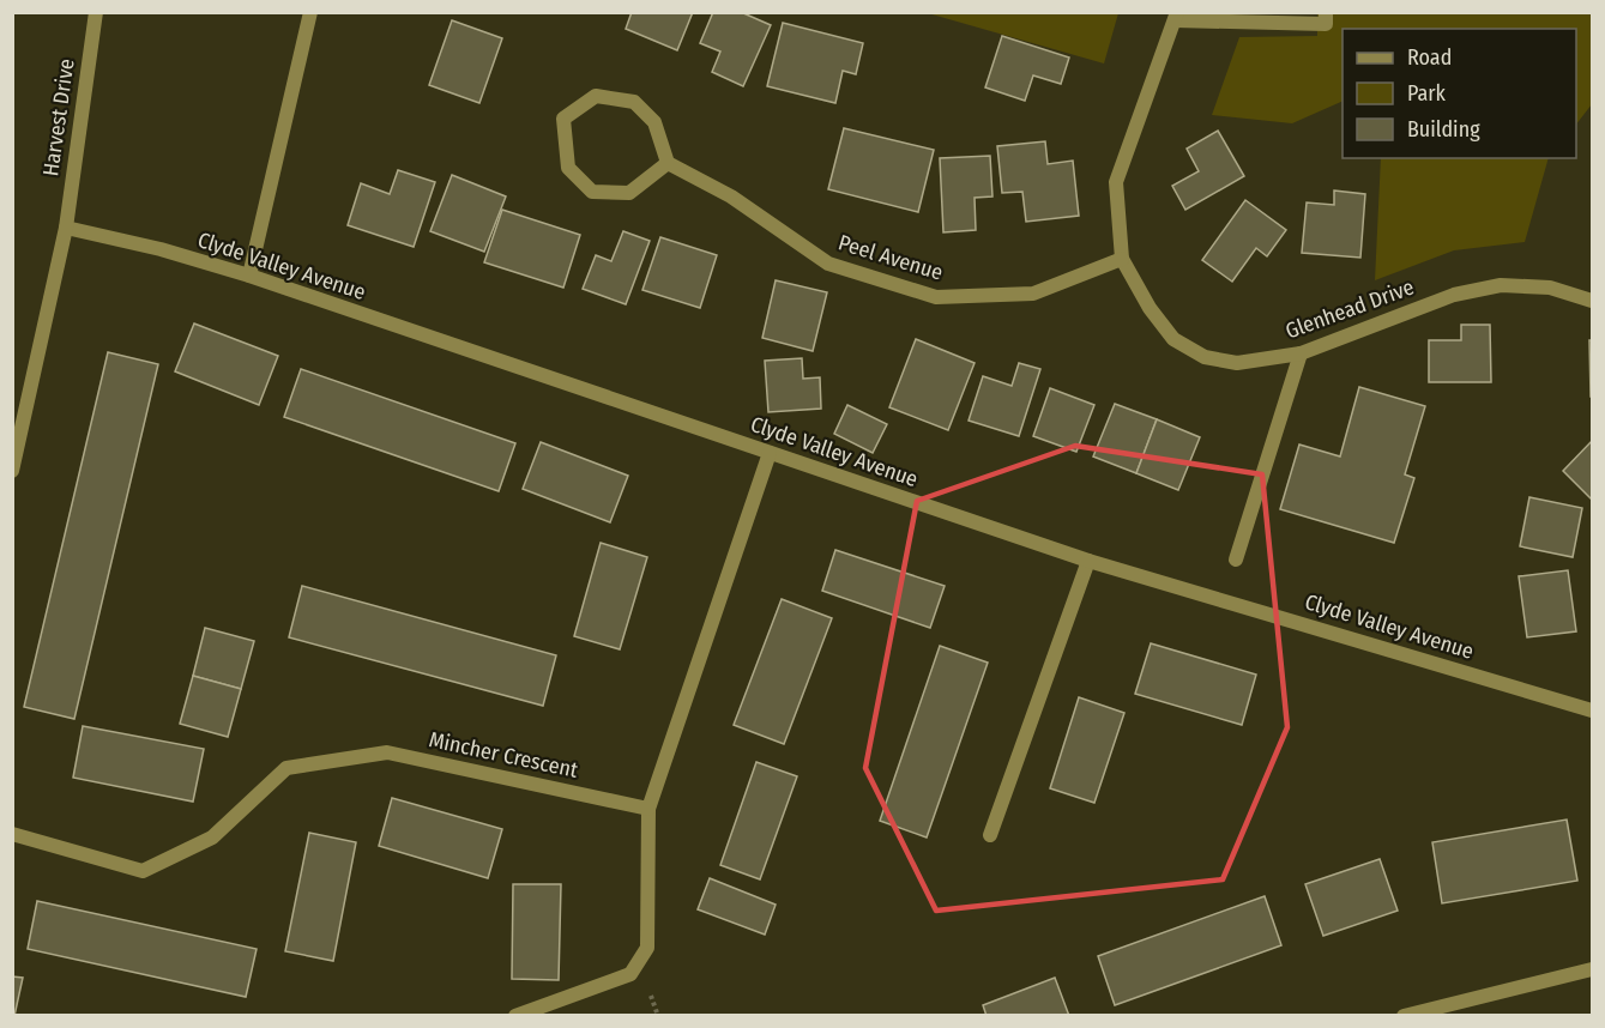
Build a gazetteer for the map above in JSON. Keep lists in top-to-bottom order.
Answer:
{
  "streets": {
    "street": [
      "Harvest Drive",
      "Peel Avenue",
      "Clyde Valley Avenue",
      "Glenhead Drive",
      "Mincher Crescent"
    ]
  },
  "crossings": [
    ["Harvest Drive", "Clyde Valley Avenue"],
    ["Peel Avenue", "Glenhead Drive"]
  ],
  "legend": ["Road", "Park", "Building"]
}
